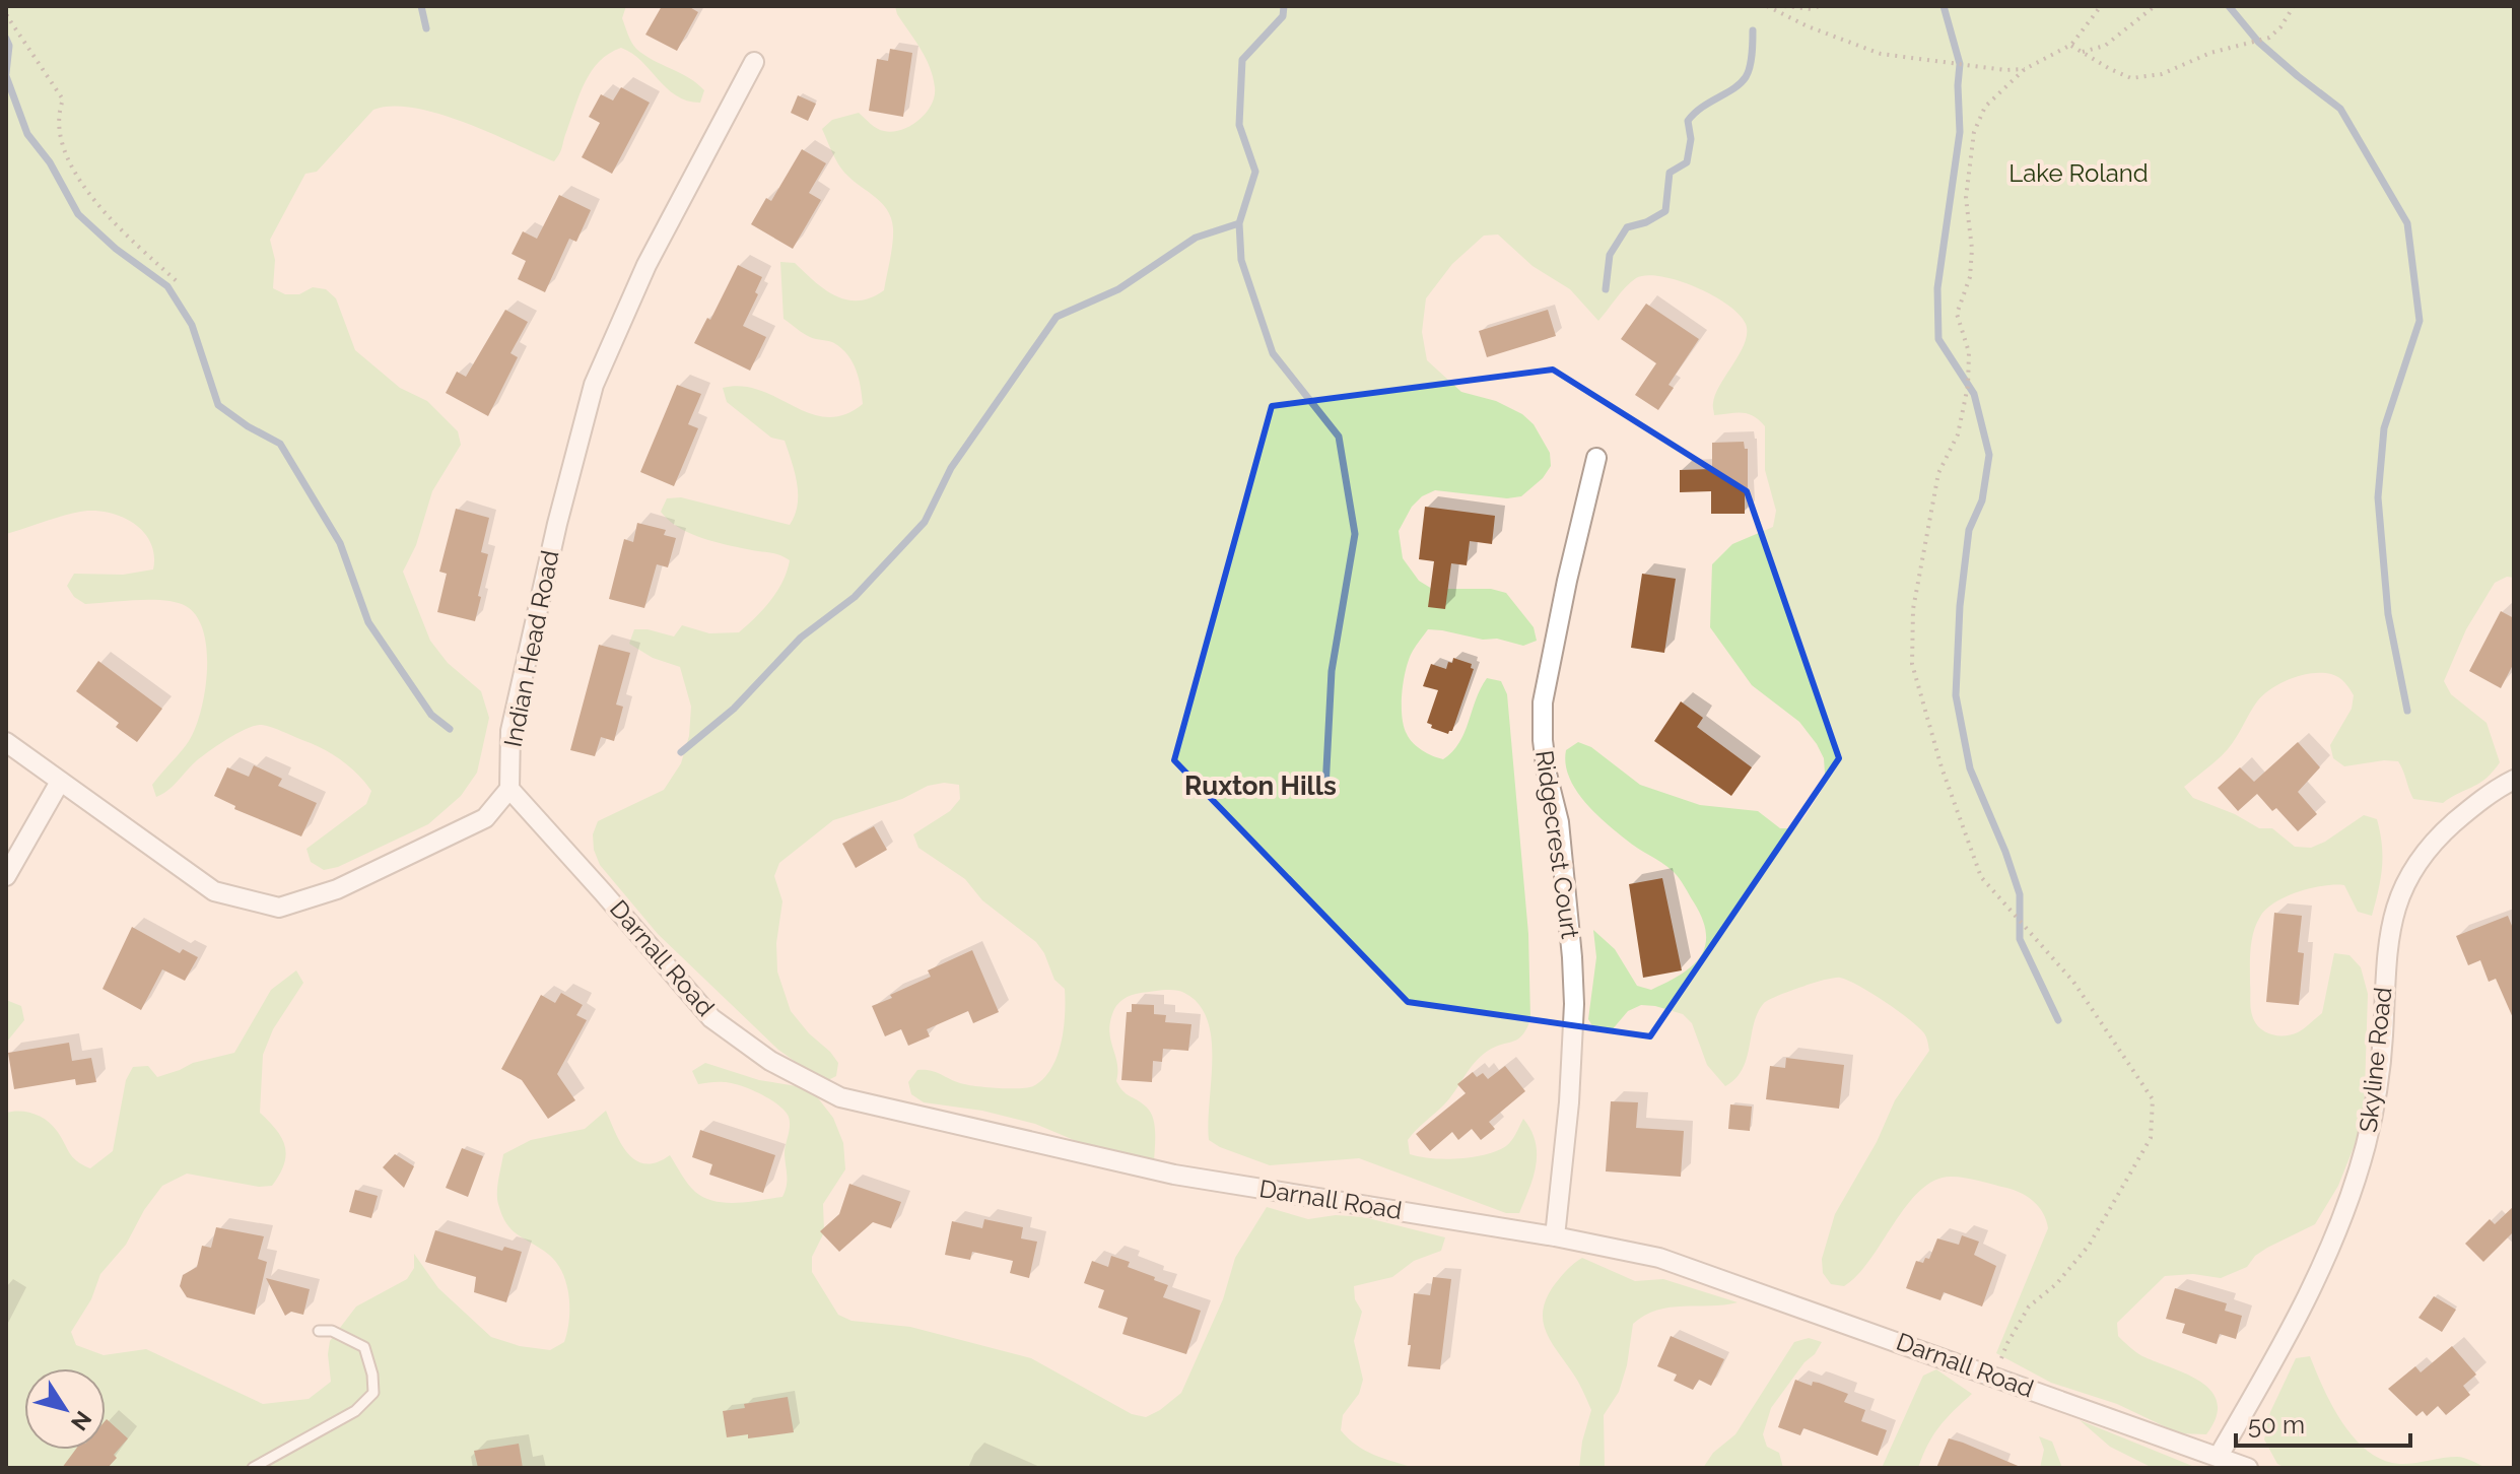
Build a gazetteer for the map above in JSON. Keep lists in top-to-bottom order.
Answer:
{
  "streets": {
    "street": [
      "Indian Head Road",
      "Ridgecrest Court",
      "Darnall Road",
      "Skyline Road"
    ]
  },
  "crossings": [
    ["Indian Head Road", "Darnall Road"],
    ["Ridgecrest Court", "Darnall Road"],
    ["Darnall Road", "Skyline Road"]
  ],
  "districts": ["Ruxton Hills"],
  "parks": ["Lake Roland"],
  "scale_bar": "50 m",
  "north": "bottom right"
}
